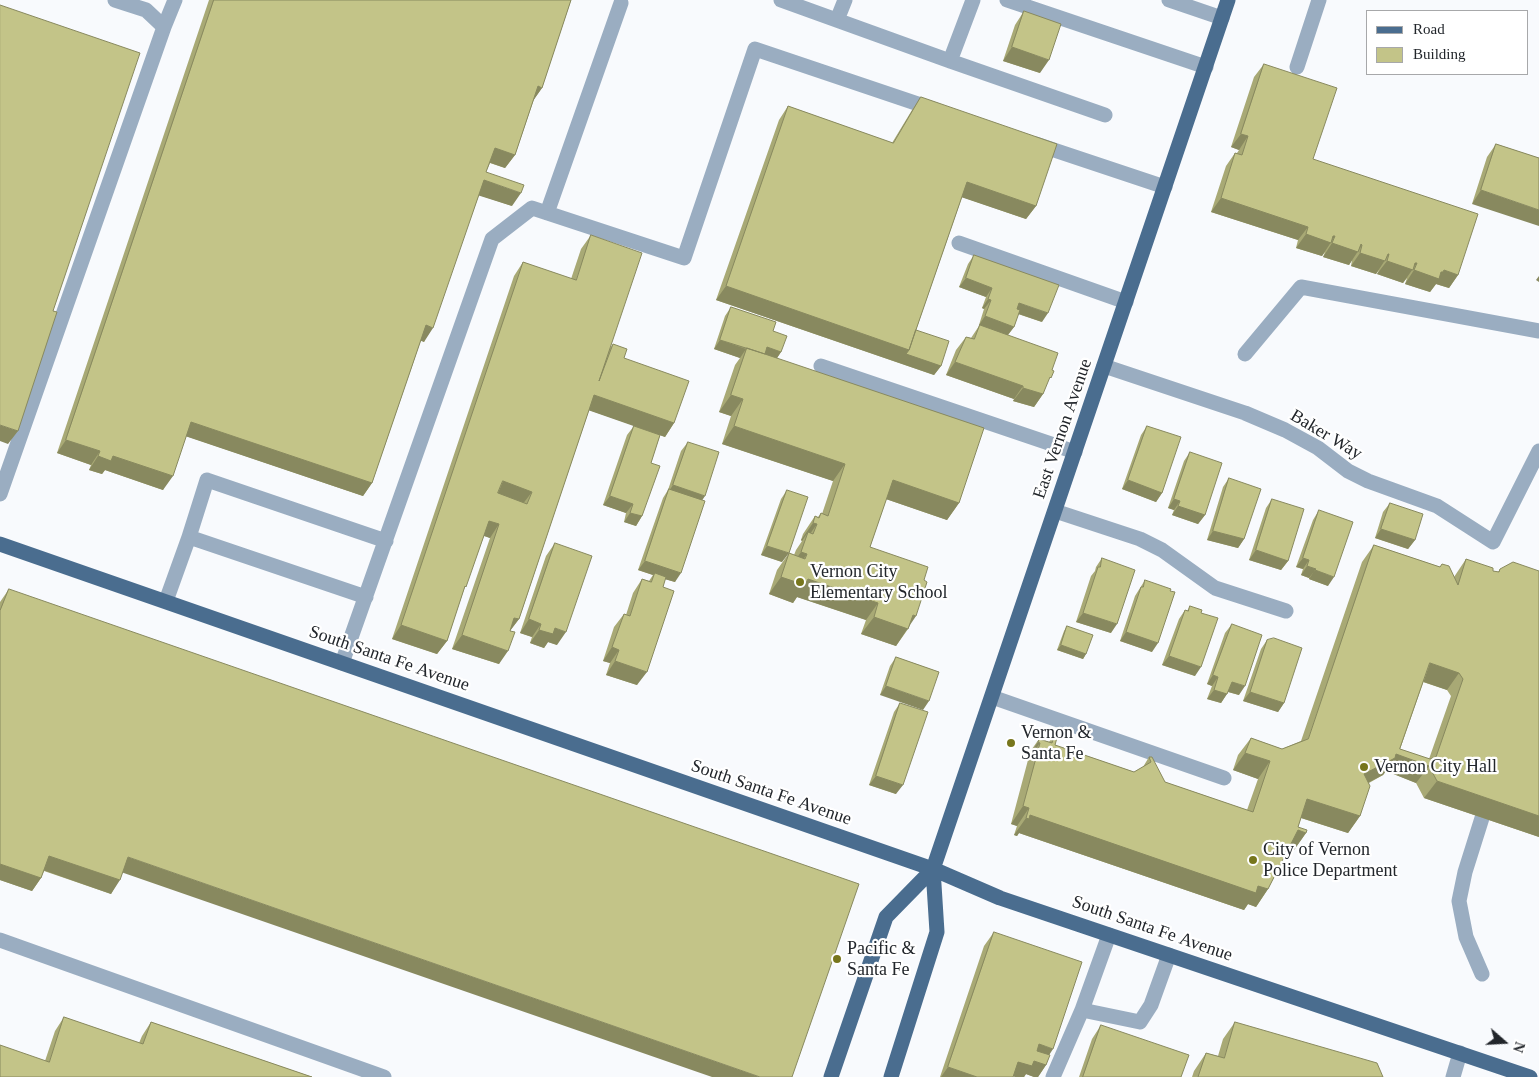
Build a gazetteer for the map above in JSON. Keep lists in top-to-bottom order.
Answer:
{
  "streets": {
    "main road": ["East Vernon Avenue", "South Santa Fe Avenue"],
    "street": ["Baker Way"]
  },
  "crossings": [
    ["East Vernon Avenue", "Baker Way"],
    ["East Vernon Avenue", "South Santa Fe Avenue"]
  ],
  "places": [
    "Vernon City Elementary School",
    "Vernon & Santa Fe",
    "Vernon City Hall",
    "City of Vernon Police Department",
    "Pacific & Santa Fe"
  ],
  "legend": ["Road", "Building"],
  "north": "right"
}
